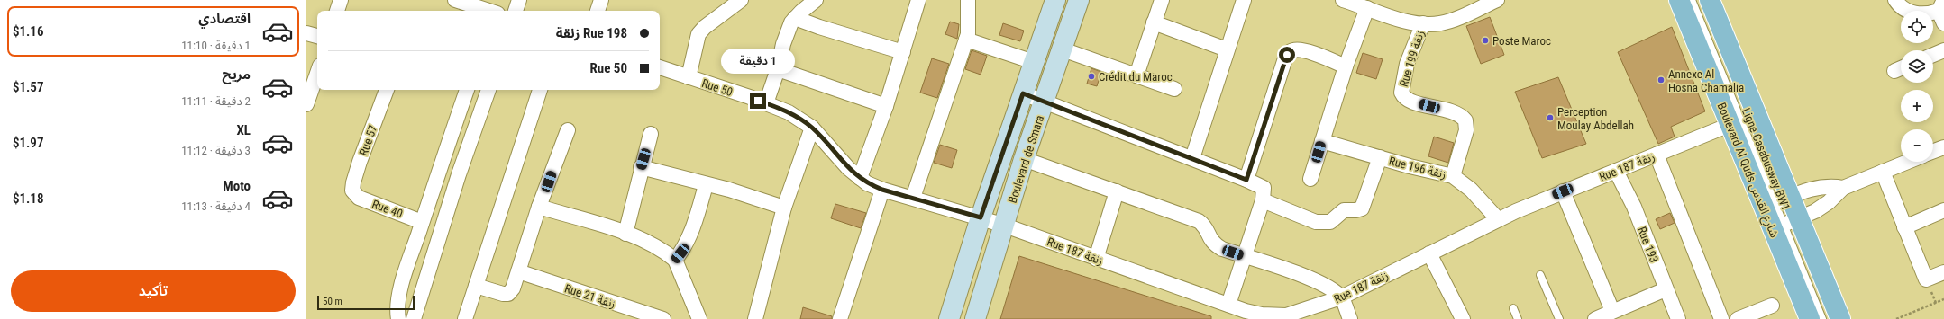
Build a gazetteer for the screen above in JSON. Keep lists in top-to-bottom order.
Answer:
{
  "streets": {
    "main road": ["Boulevard Al Quds شارع القدس"],
    "street": [
      "Rue 199 زنقة",
      "Rue 50",
      "Rue 57",
      "Boulevard de Smara",
      "Rue 187 زنقة",
      "Rue 196 زنقة",
      "Rue 40",
      "Rue 193",
      "Rue 21 زنقة"
    ],
    "lane": ["Ligne Casabusway BW1"]
  },
  "crossings": [
    ["Rue 199 زنقة", "Rue 196 زنقة"],
    ["Rue 50", "Boulevard de Smara"],
    ["Rue 50", "Rue 187 زنقة"],
    ["Rue 57", "Rue 40"],
    ["Boulevard de Smara", "Rue 187 زنقة"],
    ["Ligne Casabusway BW1", "Boulevard Al Quds شارع القدس"],
    ["Rue 187 زنقة", "Rue 196 زنقة"],
    ["Rue 187 زنقة", "Boulevard Al Quds شارع القدس"],
    ["Rue 187 زنقة", "Rue 193"]
  ],
  "places": [
    "Poste Maroc",
    "Crédit du Maroc",
    "Annexe Al Hosna Chamalia",
    "Perception Moulay Abdellah"
  ],
  "scale_bar": "50 m",
  "page": {
    "list": [
      {
        "name": "اقتصادي",
        "note": "1 دقيقة · 11:10",
        "value": "$1.16"
      },
      {
        "name": "مريح",
        "note": "2 دقيقة · 11:11",
        "value": "$1.57"
      },
      {
        "name": "XL",
        "note": "3 دقيقة · 11:12",
        "value": "$1.97"
      },
      {
        "name": "Moto",
        "note": "4 دقيقة · 11:13",
        "value": "$1.18"
      }
    ],
    "map_buttons": ["+", "−"],
    "banner": ["Rue 198 زنقة", "Rue 50"],
    "bubble": "1 دقيقة",
    "buttons": "تأكيد",
    "scale": "50 m"
  }
}
